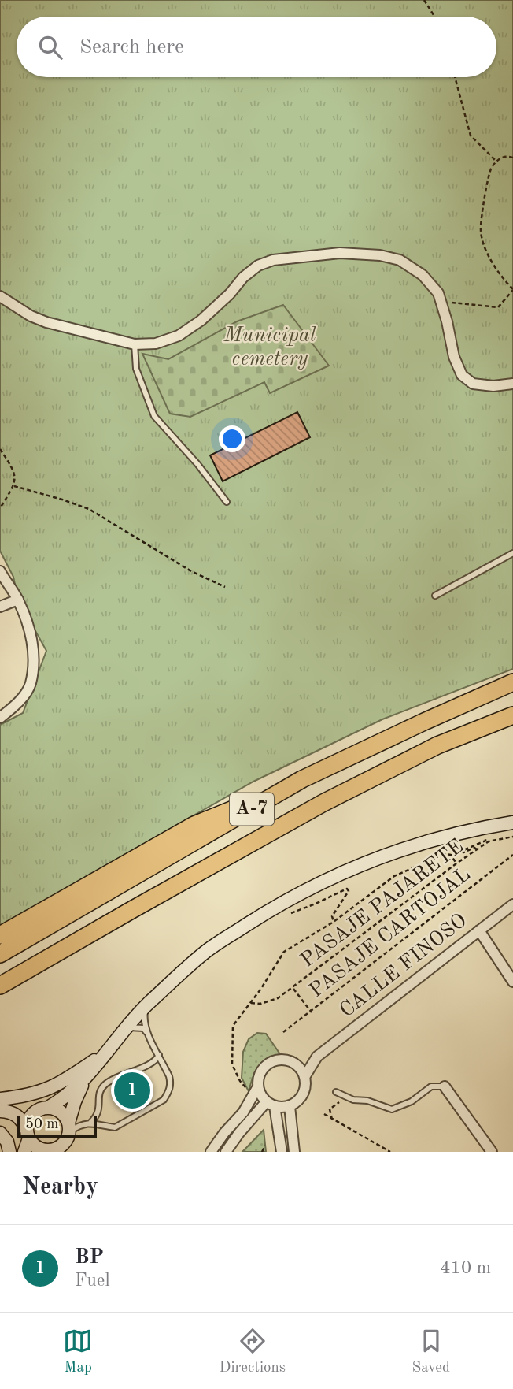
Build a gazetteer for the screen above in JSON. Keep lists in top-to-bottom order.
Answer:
{
  "streets": {
    "highway": ["A-7"],
    "street": ["CALLE FINOSO"],
    "path": ["PASAJE PAJARETE", "PASAJE CARTOJAL"]
  },
  "parks": ["Municipal cemetery"],
  "scale_bar": "50 m",
  "page": {
    "search": "Search here",
    "pins": "1",
    "scale": "50 m",
    "heading": "Nearby",
    "list": [
      {
        "mark": "1",
        "name": "BP",
        "note": "Fuel",
        "value": "410 m"
      }
    ],
    "nav": ["Map", "Directions", "Saved"]
  }
}
